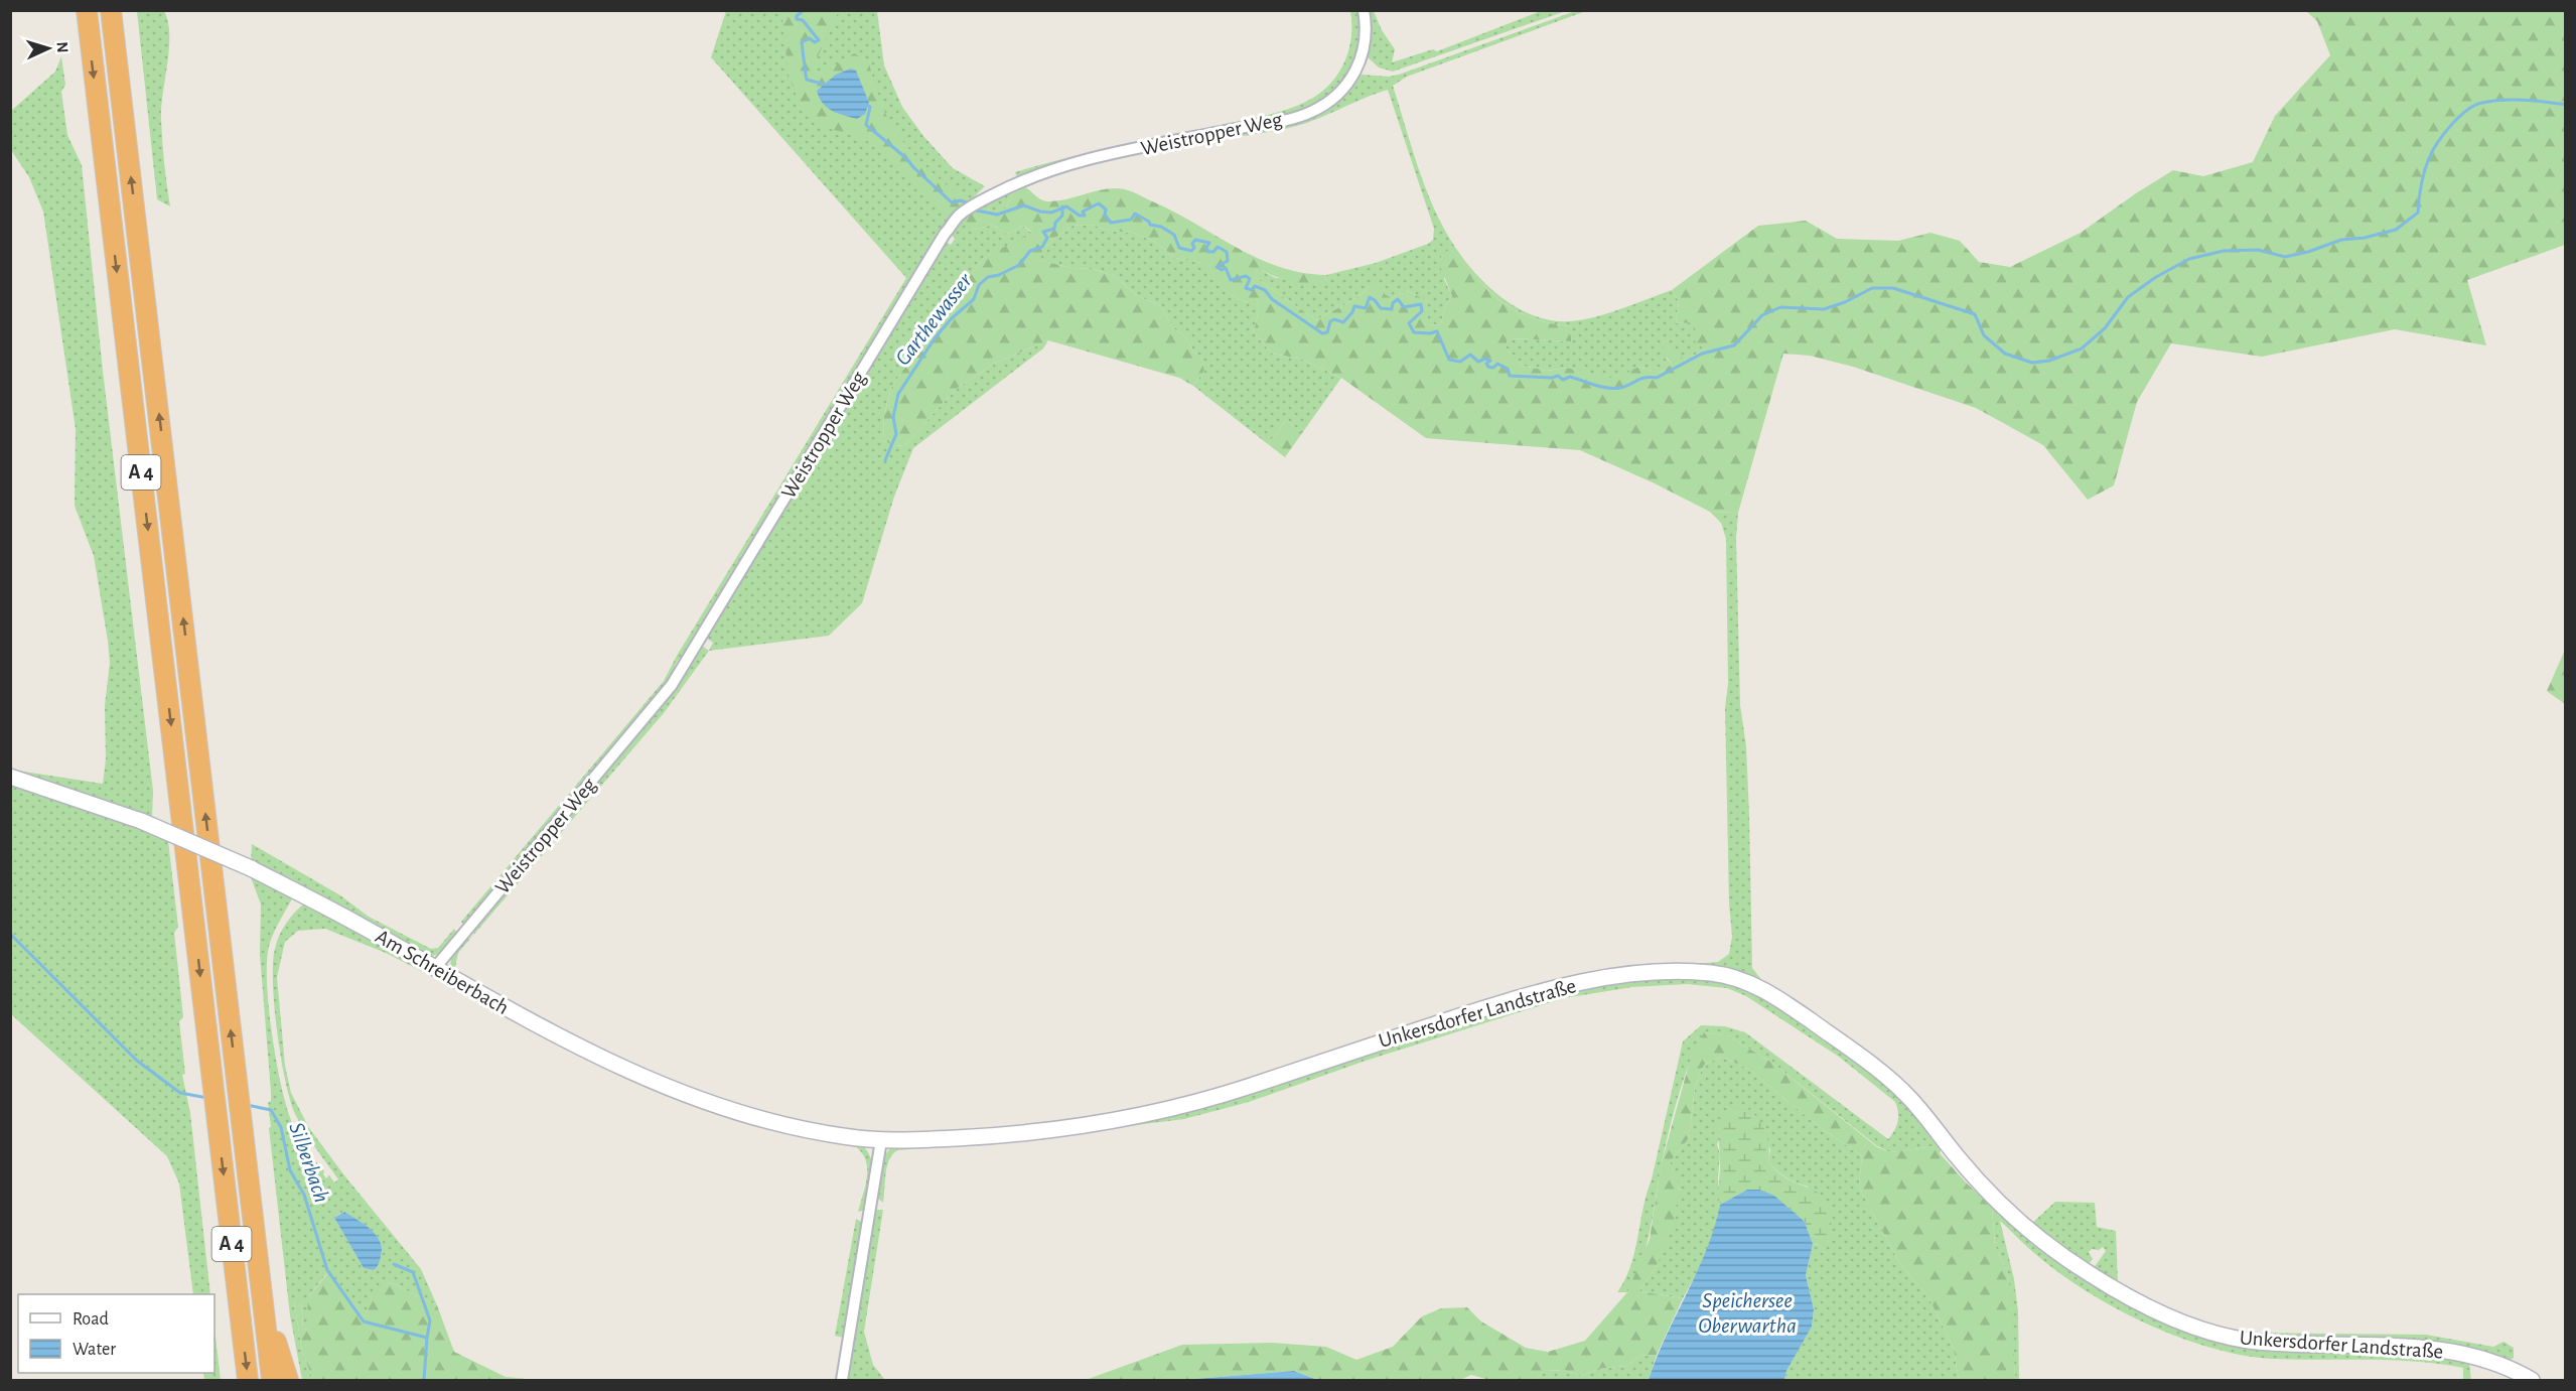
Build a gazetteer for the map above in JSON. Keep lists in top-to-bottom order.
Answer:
{
  "streets": {
    "highway": ["A 4"],
    "street": ["Weistropper Weg", "Am Schreiberbach", "Unkersdorfer Landstraße"]
  },
  "crossings": [
    ["Weistropper Weg", "Am Schreiberbach"],
    ["Am Schreiberbach", "Unkersdorfer Landstraße"]
  ],
  "water": ["Garthewasser", "Silberbach", "Speichersee Oberwartha"],
  "legend": ["Road", "Water"],
  "north": "right"
}
